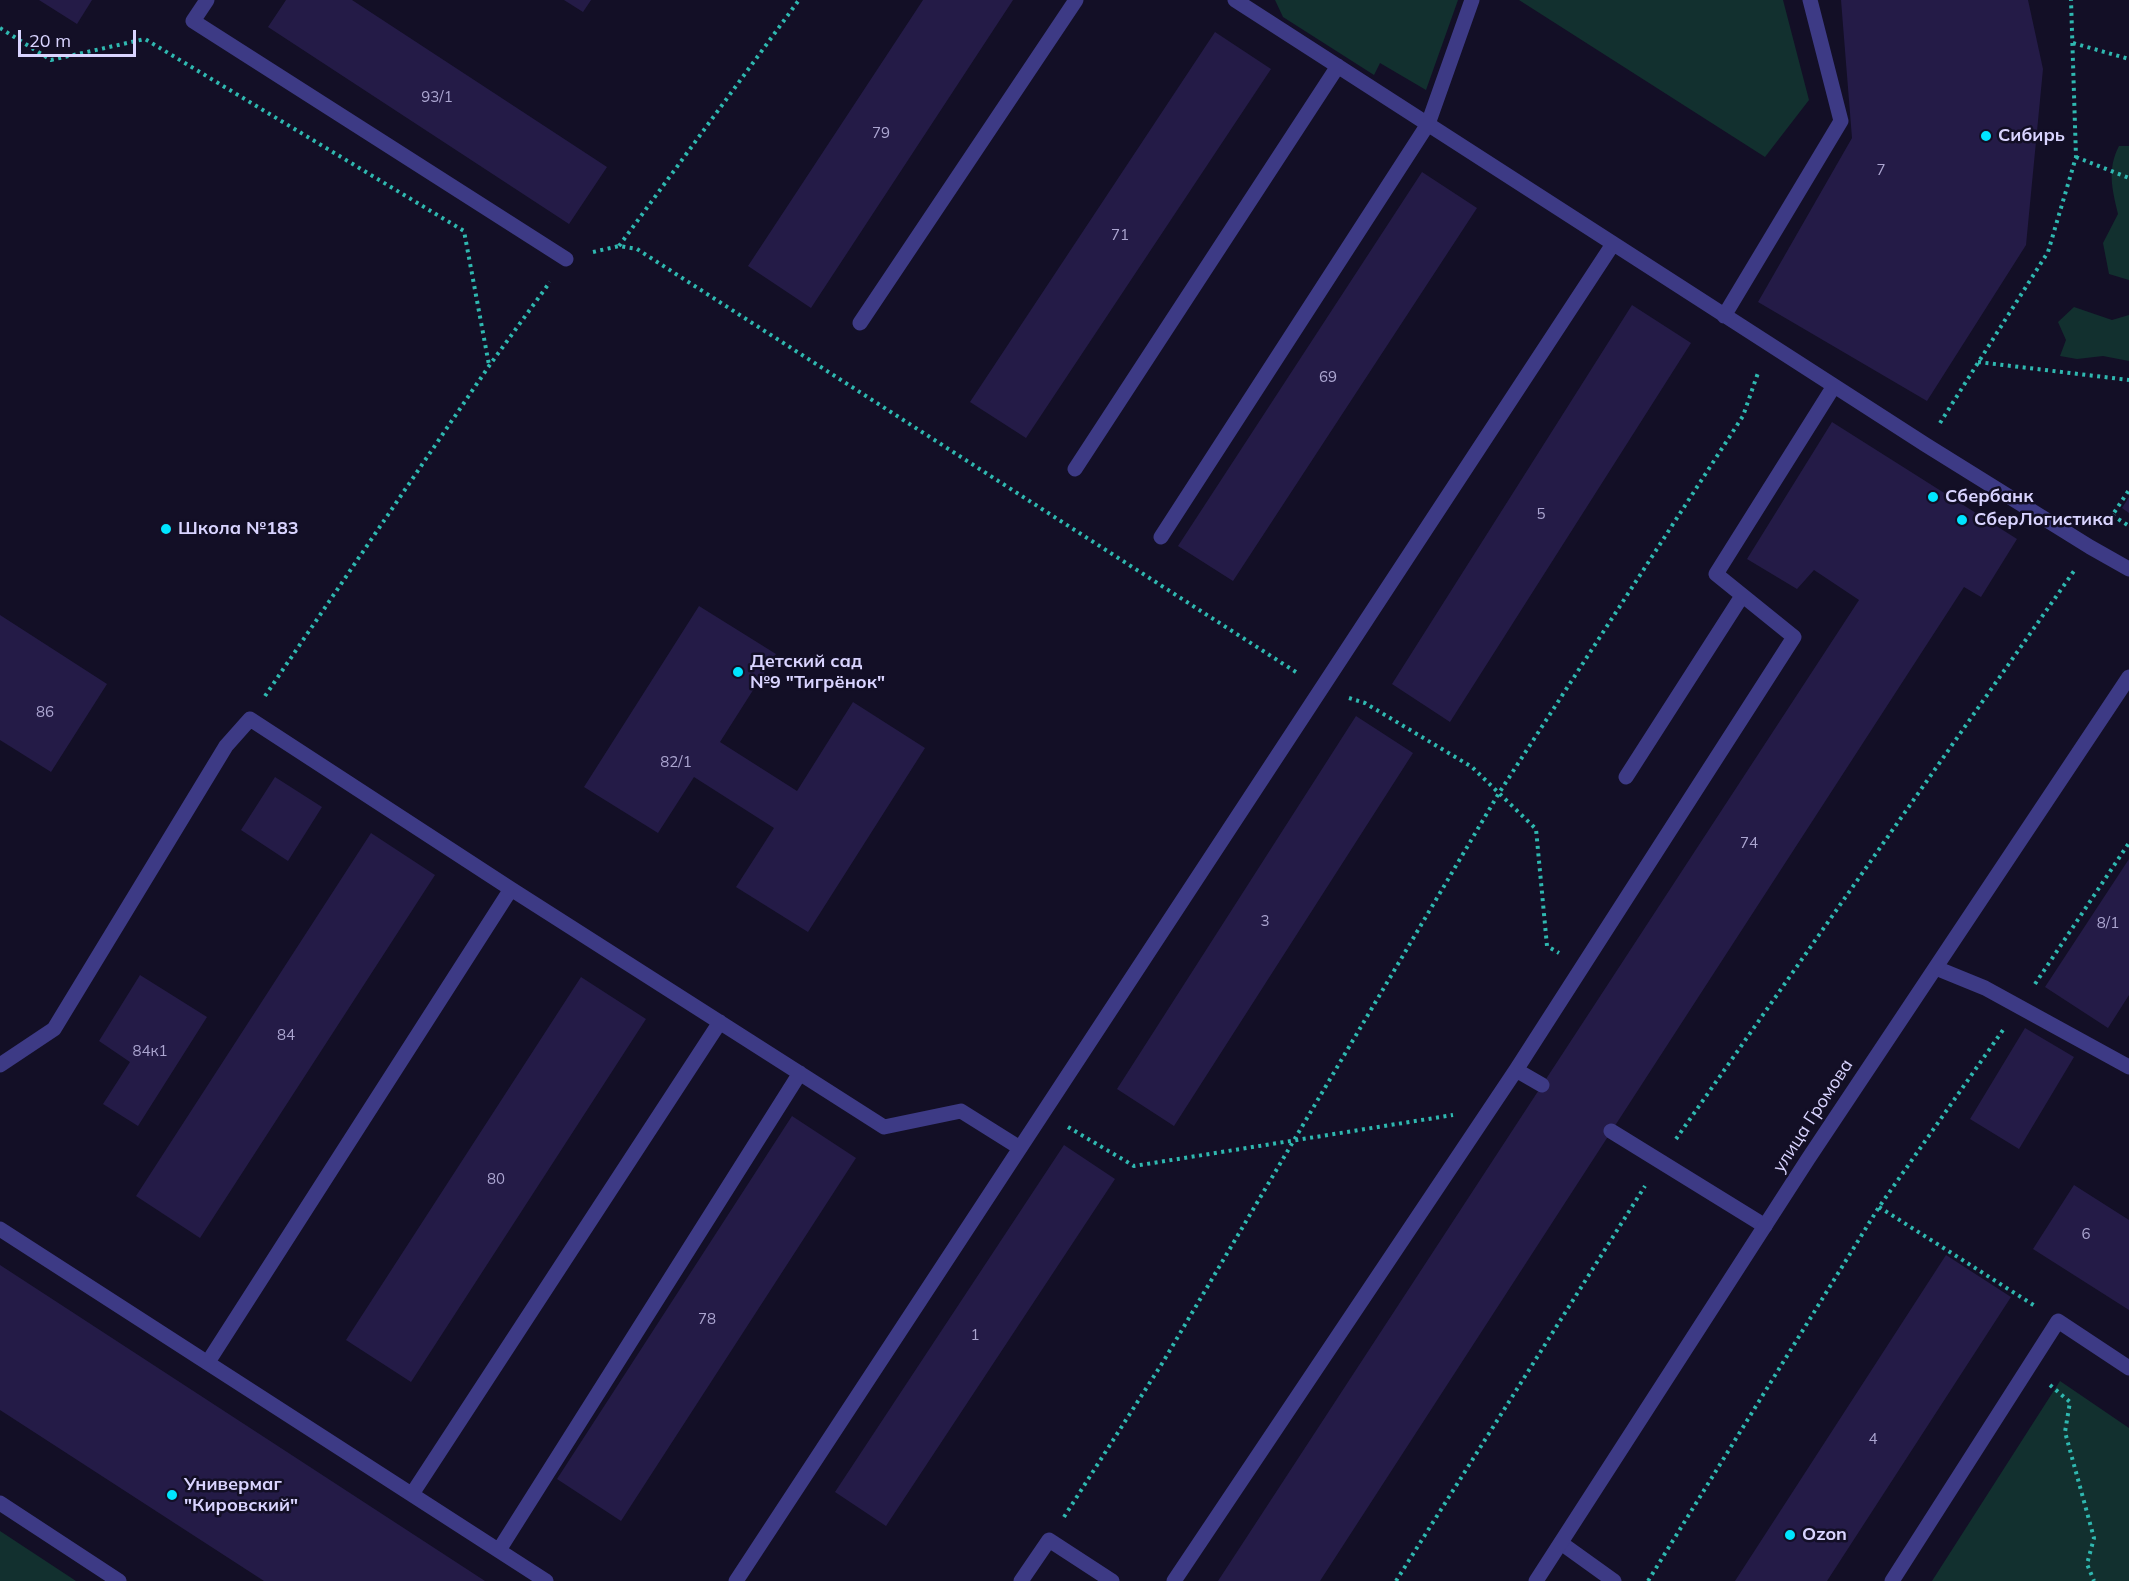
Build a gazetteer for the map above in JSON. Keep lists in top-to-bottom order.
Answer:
{
  "streets": {
    "street": ["улица Громова"]
  },
  "places": [
    "Сибирь",
    "Сбербанк",
    "СберЛогистика",
    "Школа №183",
    "Детский сад №9 \"Тигрёнок\"",
    "Универмаг \"Кировский\"",
    "Ozon"
  ],
  "house_numbers": [
    "93/1",
    "79",
    "7",
    "71",
    "69",
    "5",
    "86",
    "82/1",
    "74",
    "3",
    "8/1",
    "84",
    "84к1",
    "80",
    "6",
    "78",
    "1",
    "4"
  ],
  "scale_bar": "20 m"
}
